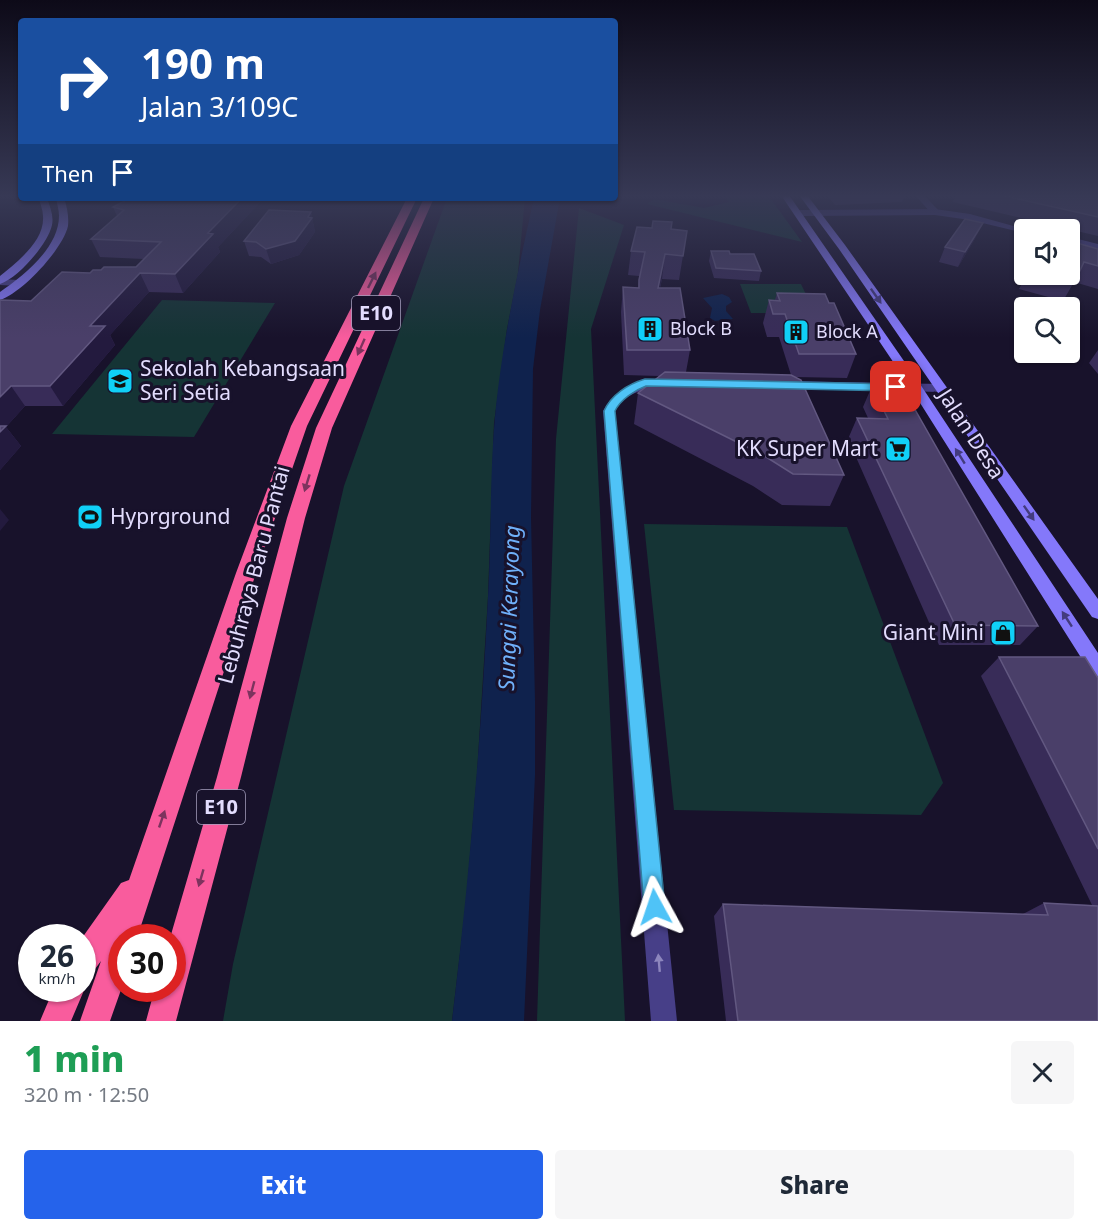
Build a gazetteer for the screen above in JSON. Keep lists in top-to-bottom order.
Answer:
{
  "streets": {
    "highway": ["E10", "Lebuhraya Baru Pantai"],
    "main road": ["Jalan Desa"]
  },
  "water": ["Sungai Kerayong"],
  "places": {
    "building": ["Block B", "Block A"],
    "school or university": ["Sekolah Kebangsaan Seri Setia"],
    "supermarket": ["KK Super Mart"],
    "sports": ["Hyprground"],
    "shop": ["Giant Mini"]
  },
  "page": {
    "turn": ["190 m", "Jalan 3/109C"],
    "then": "Then",
    "speed": "26 km/h",
    "limit": "30",
    "heading": ["1 min", "320 m · 12:50"],
    "buttons": ["Exit", "Share"]
  }
}
